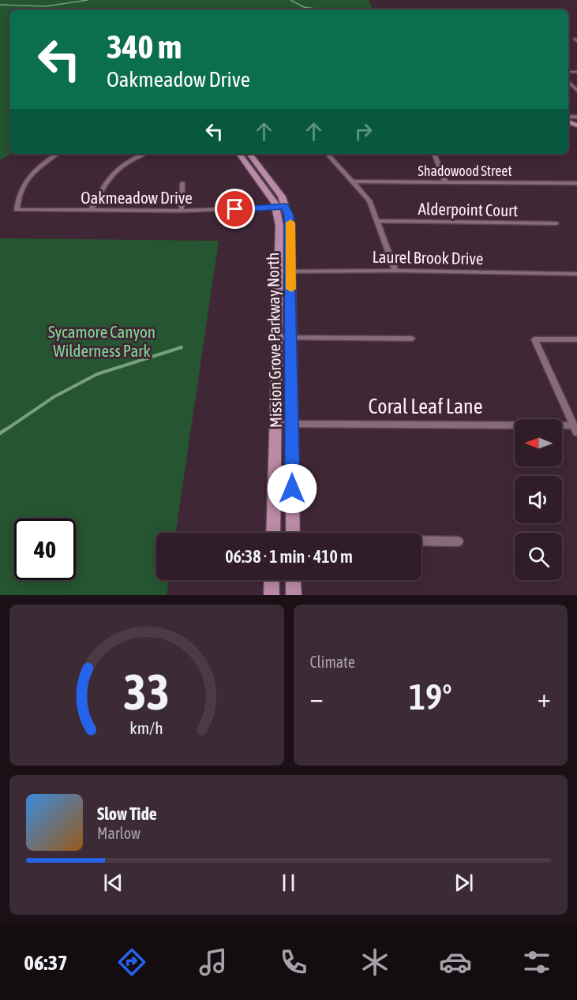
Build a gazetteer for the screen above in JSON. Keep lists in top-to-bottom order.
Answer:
{
  "streets": {
    "street": [
      "Shadowood Street",
      "Oakmeadow Drive",
      "Alderpoint Court",
      "Laurel Brook Drive",
      "Mission Grove Parkway North",
      "Coral Leaf Lane"
    ]
  },
  "crossings": [
    ["Oakmeadow Drive", "Mission Grove Parkway North"],
    ["Laurel Brook Drive", "Mission Grove Parkway North"],
    ["Mission Grove Parkway North", "Coral Leaf Lane"]
  ],
  "parks": ["Sycamore Canyon Wilderness Park"],
  "north": "left",
  "page": {
    "turn": ["340 m", "Oakmeadow Drive"],
    "limit": "40",
    "trip": "06:38 · 1 min · 410 m",
    "tile": "Climate",
    "heat": ["−", "19°", "+"],
    "song": ["Slow Tide", "Marlow"],
    "tabs": "06:37",
    "gauge": ["33", "km/h"]
  }
}
